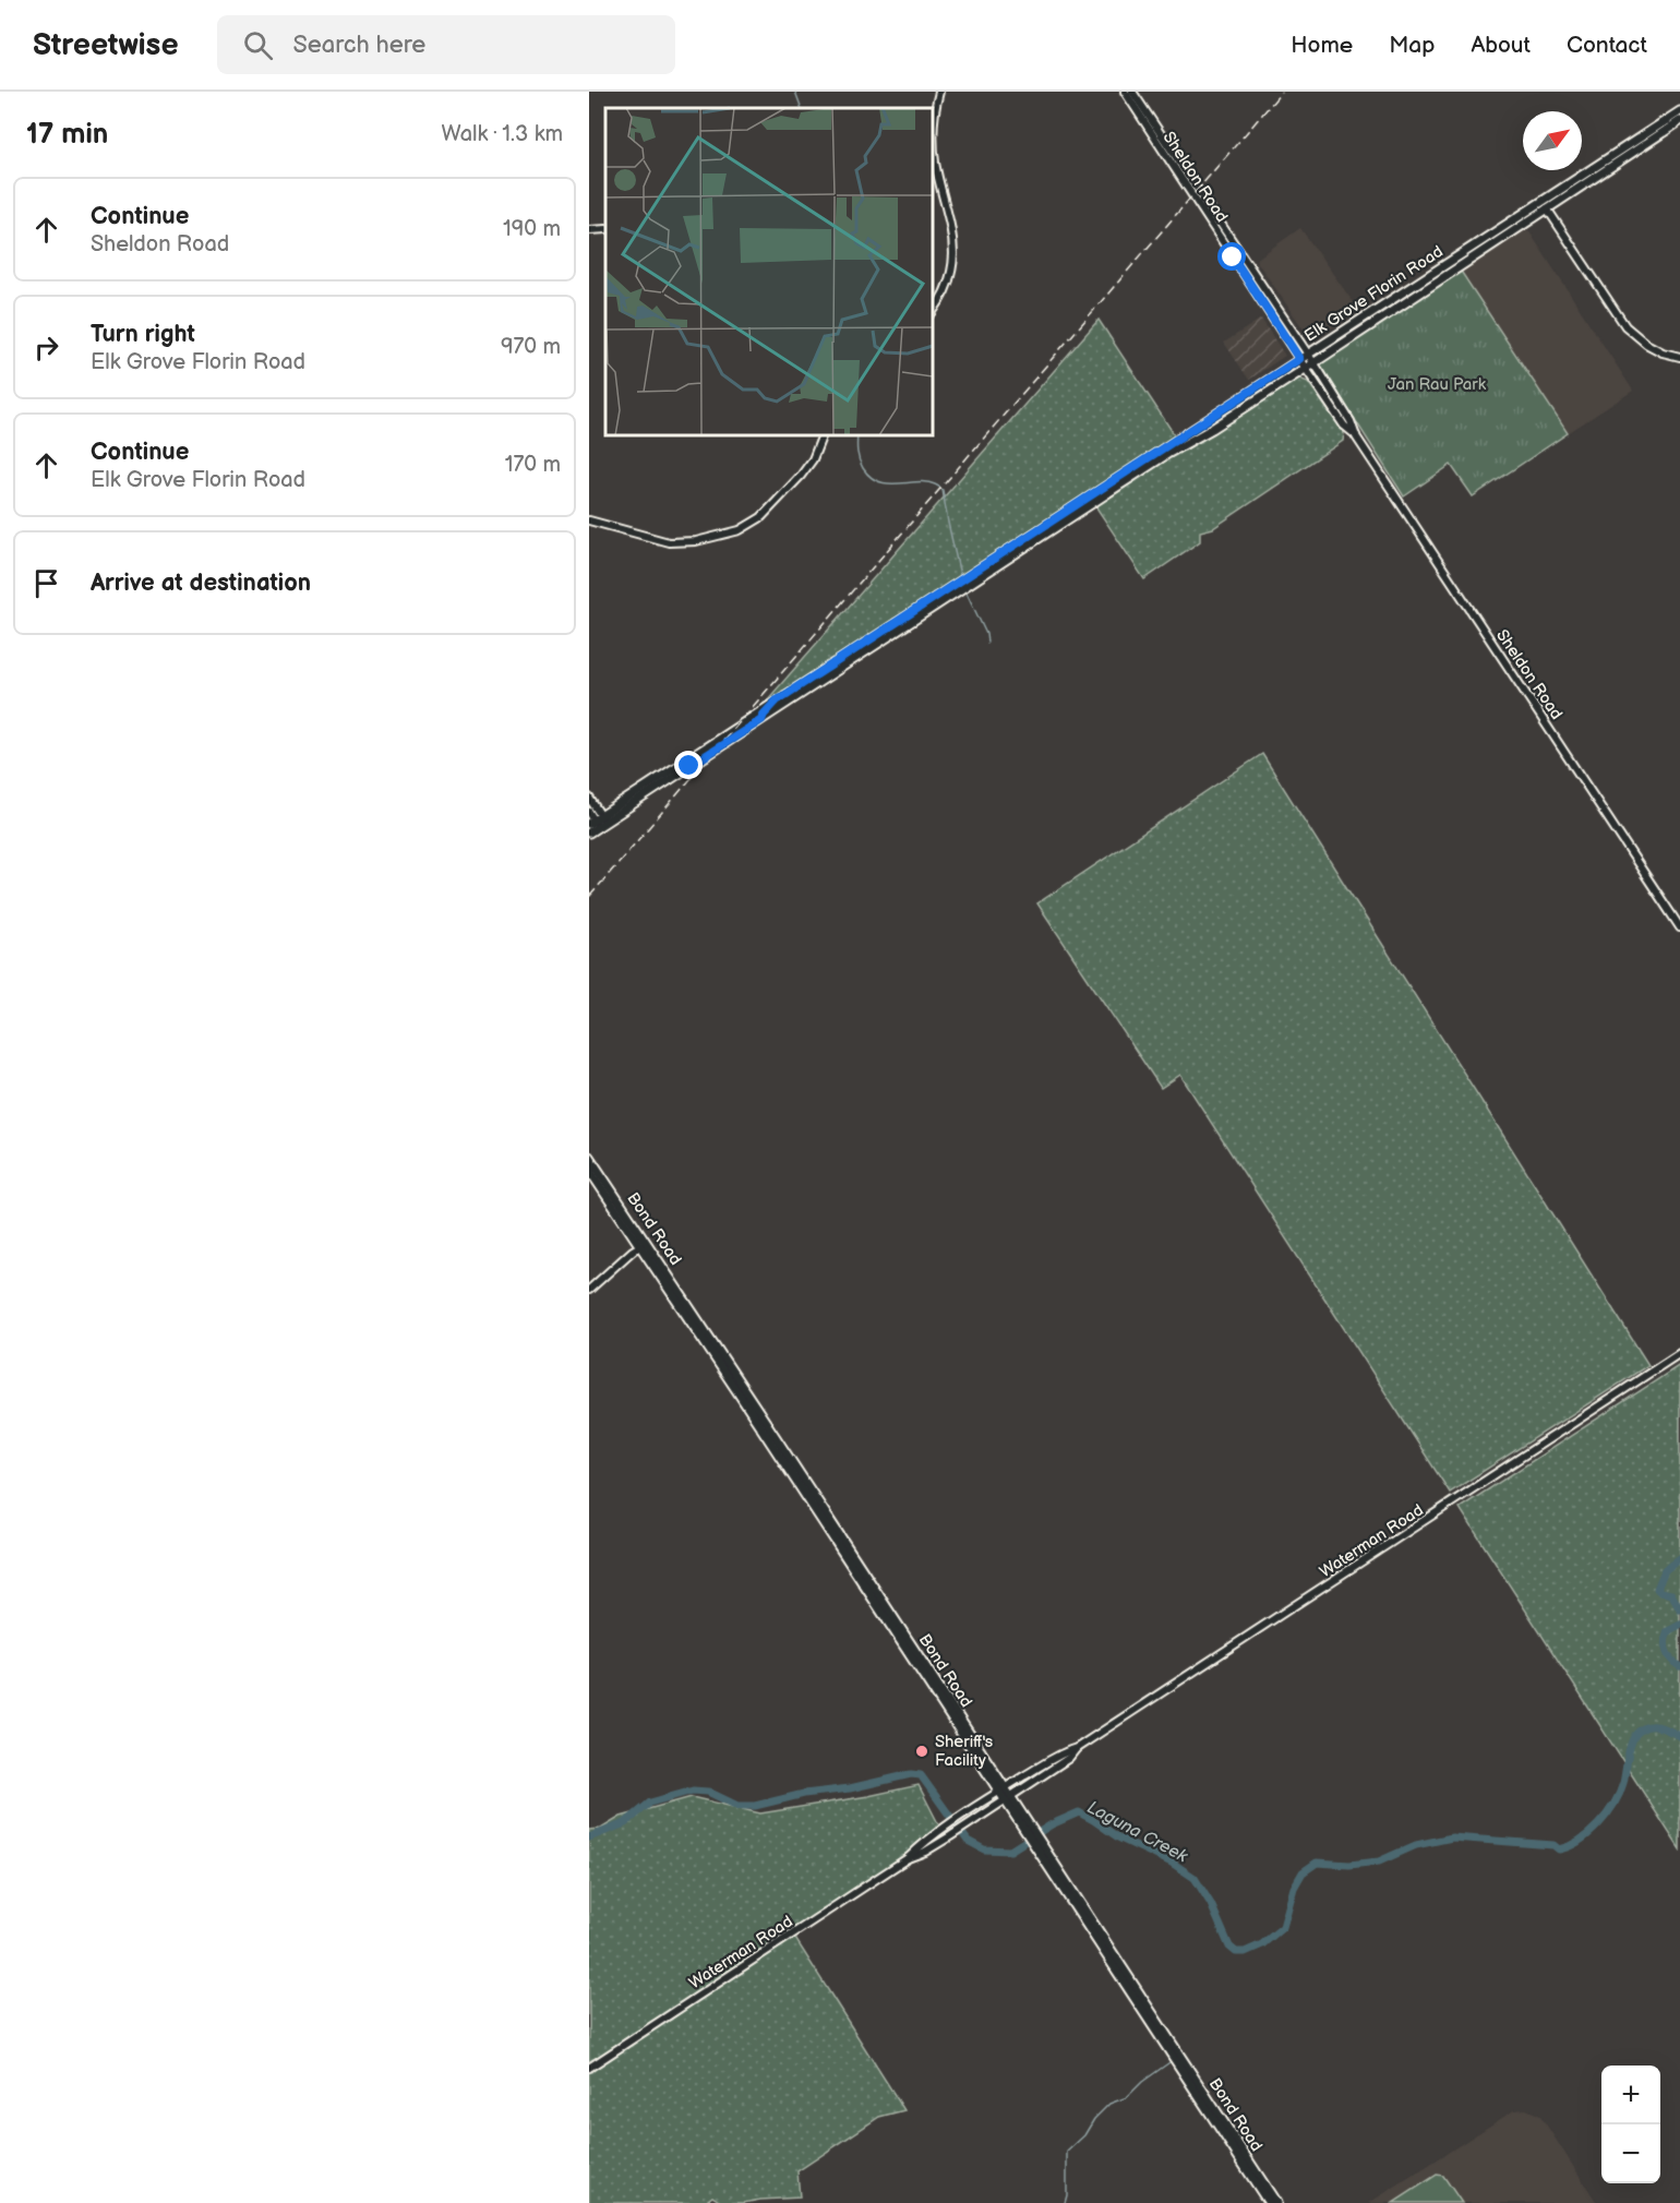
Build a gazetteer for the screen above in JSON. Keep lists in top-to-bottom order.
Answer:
{
  "streets": {
    "main road": [
      "Sheldon Road",
      "Elk Grove Florin Road",
      "Bond Road",
      "Waterman Road"
    ]
  },
  "crossings": [
    ["Sheldon Road", "Elk Grove Florin Road"],
    ["Bond Road", "Waterman Road"]
  ],
  "water": ["Laguna Creek"],
  "parks": ["Jan Rau Park"],
  "places": ["Sheriff's Facility"],
  "north": "top right",
  "page": {
    "header": "Streetwise",
    "search": "Search here",
    "nav": [
      "Home",
      "Map",
      "About",
      "Contact"
    ],
    "heading": ["17 min", "Walk · 1.3 km"],
    "list": [
      ["Continue", "Sheldon Road", "190 m"],
      ["Turn right", "Elk Grove Florin Road", "970 m"],
      ["Continue", "Elk Grove Florin Road", "170 m"],
      "Arrive at destination"
    ],
    "map_buttons": ["+", "−"]
  }
}
